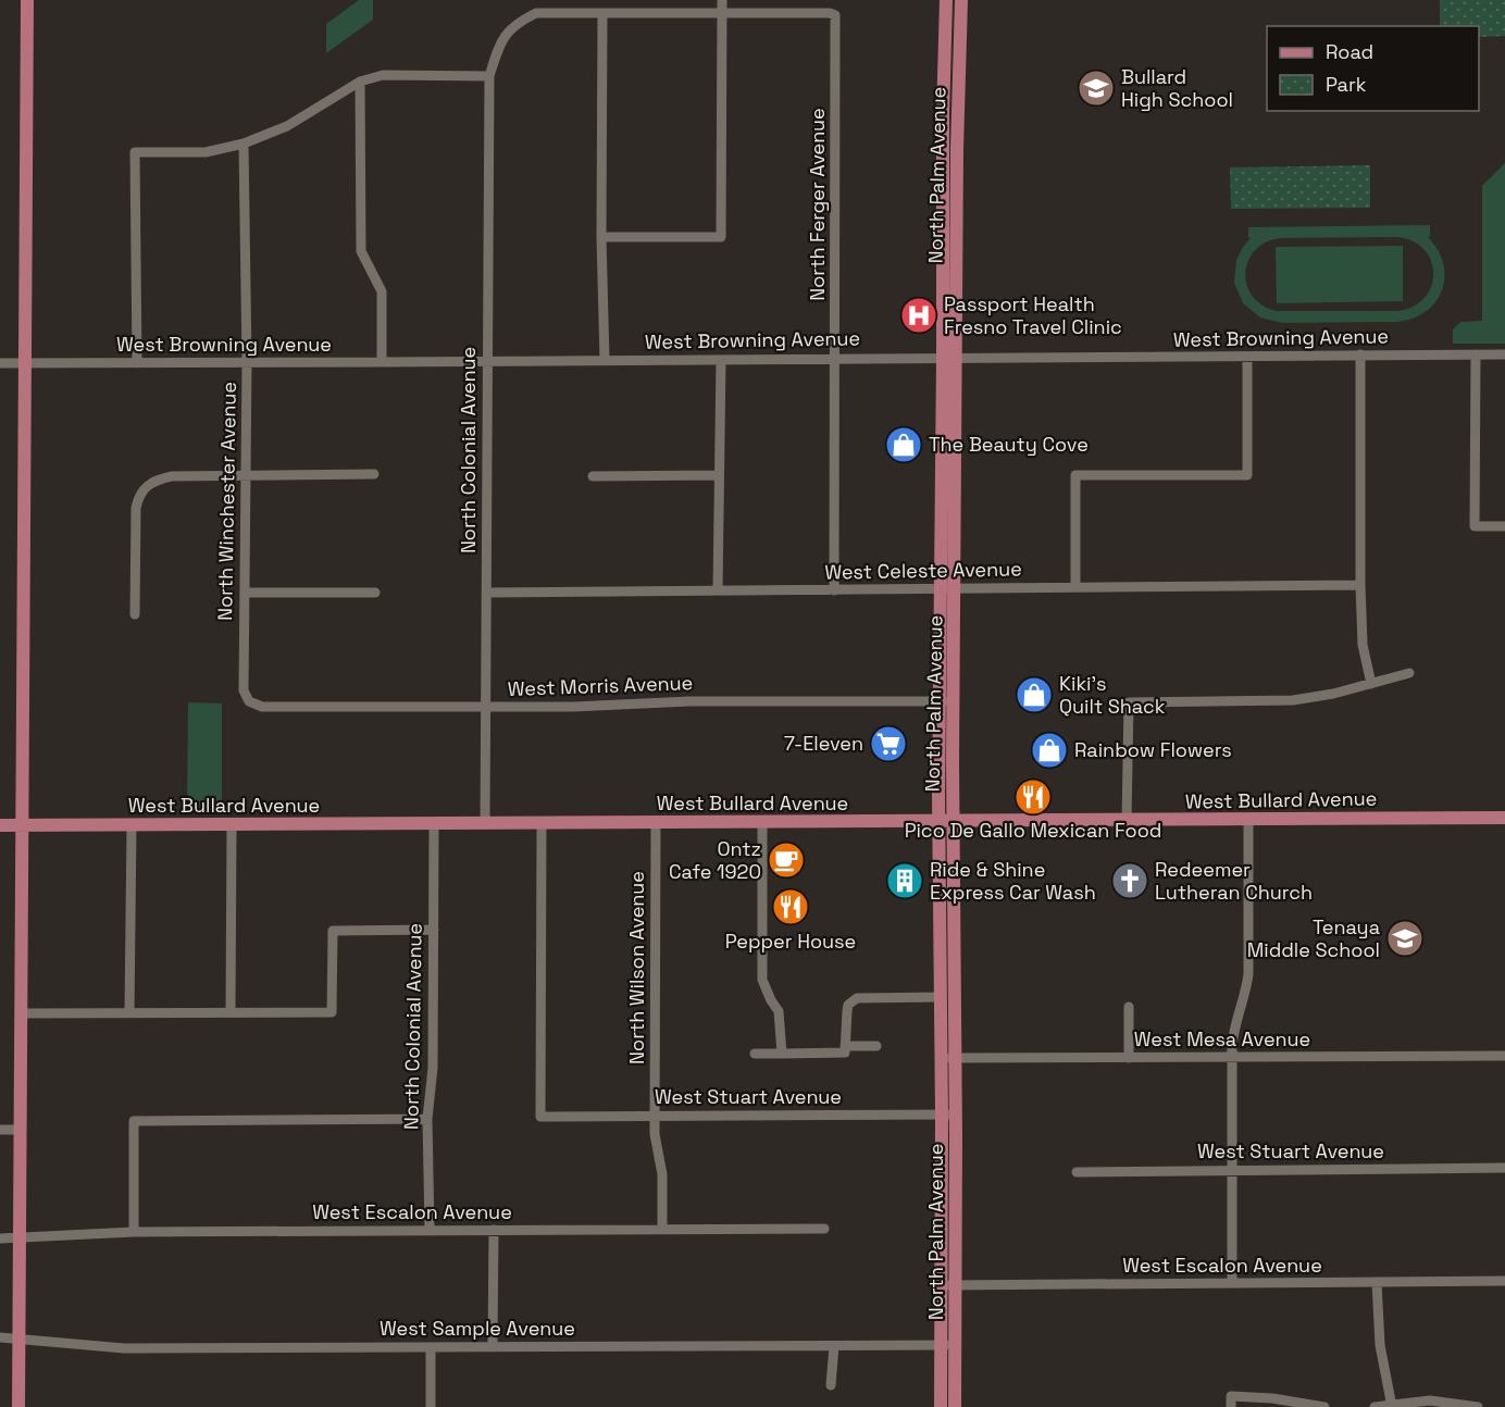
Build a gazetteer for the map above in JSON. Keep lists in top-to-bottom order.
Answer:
{
  "streets": {
    "main road": ["North Palm Avenue", "West Bullard Avenue"],
    "street": [
      "North Ferger Avenue",
      "West Browning Avenue",
      "North Colonial Avenue",
      "North Winchester Avenue",
      "West Celeste Avenue",
      "West Morris Avenue",
      "North Wilson Avenue",
      "West Mesa Avenue",
      "West Stuart Avenue",
      "West Escalon Avenue",
      "West Sample Avenue"
    ]
  },
  "crossings": [
    ["North Palm Avenue", "West Browning Avenue"],
    ["North Palm Avenue", "West Celeste Avenue"],
    ["North Palm Avenue", "West Morris Avenue"],
    ["North Palm Avenue", "West Bullard Avenue"],
    ["North Palm Avenue", "West Mesa Avenue"],
    ["North Palm Avenue", "West Stuart Avenue"],
    ["North Palm Avenue", "West Escalon Avenue"],
    ["North Palm Avenue", "West Sample Avenue"],
    ["North Ferger Avenue", "West Browning Avenue"],
    ["North Ferger Avenue", "North Colonial Avenue"],
    ["North Ferger Avenue", "West Celeste Avenue"],
    ["West Browning Avenue", "North Colonial Avenue"],
    ["West Browning Avenue", "North Winchester Avenue"],
    ["North Colonial Avenue", "West Celeste Avenue"],
    ["North Colonial Avenue", "West Morris Avenue"],
    ["North Colonial Avenue", "West Bullard Avenue"],
    ["North Colonial Avenue", "West Escalon Avenue"],
    ["North Winchester Avenue", "West Morris Avenue"],
    ["West Bullard Avenue", "North Wilson Avenue"],
    ["West Bullard Avenue", "West Stuart Avenue"],
    ["North Wilson Avenue", "West Stuart Avenue"],
    ["North Wilson Avenue", "West Escalon Avenue"]
  ],
  "places": {
    "school or university": ["Bullard High School", "Tenaya Middle School"],
    "hospital": ["Passport Health Fresno Travel Clinic"],
    "shop": ["The Beauty Cove", "Kiki's Quilt Shack", "Rainbow Flowers"],
    "supermarket": ["7-Eleven"],
    "restaurant": ["Pico De Gallo Mexican Food", "Pepper House"],
    "cafe": ["Ontz Cafe 1920"],
    "building": ["Ride & Shine Express Car Wash"],
    "church": ["Redeemer Lutheran Church"]
  },
  "legend": ["Road", "Park"]
}
